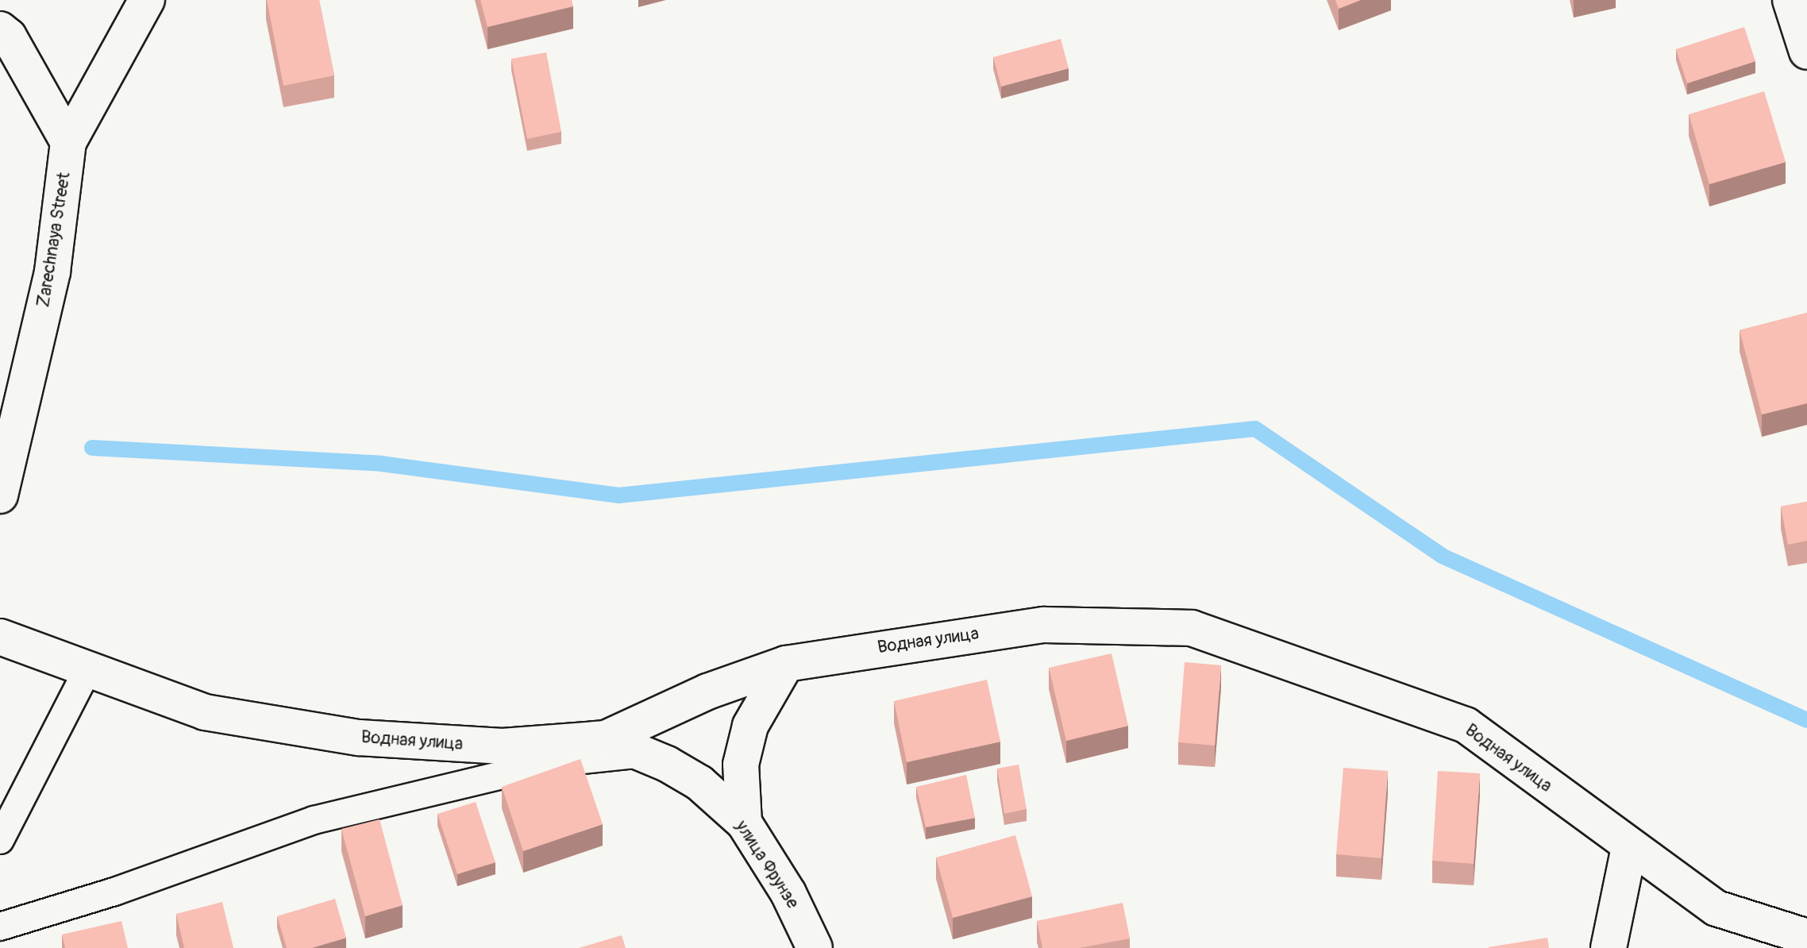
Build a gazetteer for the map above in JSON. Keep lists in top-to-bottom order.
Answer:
{
  "streets": {
    "street": ["Zarechnaya Street", "Водная улица", "улица Фрунзе"]
  },
  "crossings": [
    ["Водная улица", "улица Фрунзе"]
  ]
}
